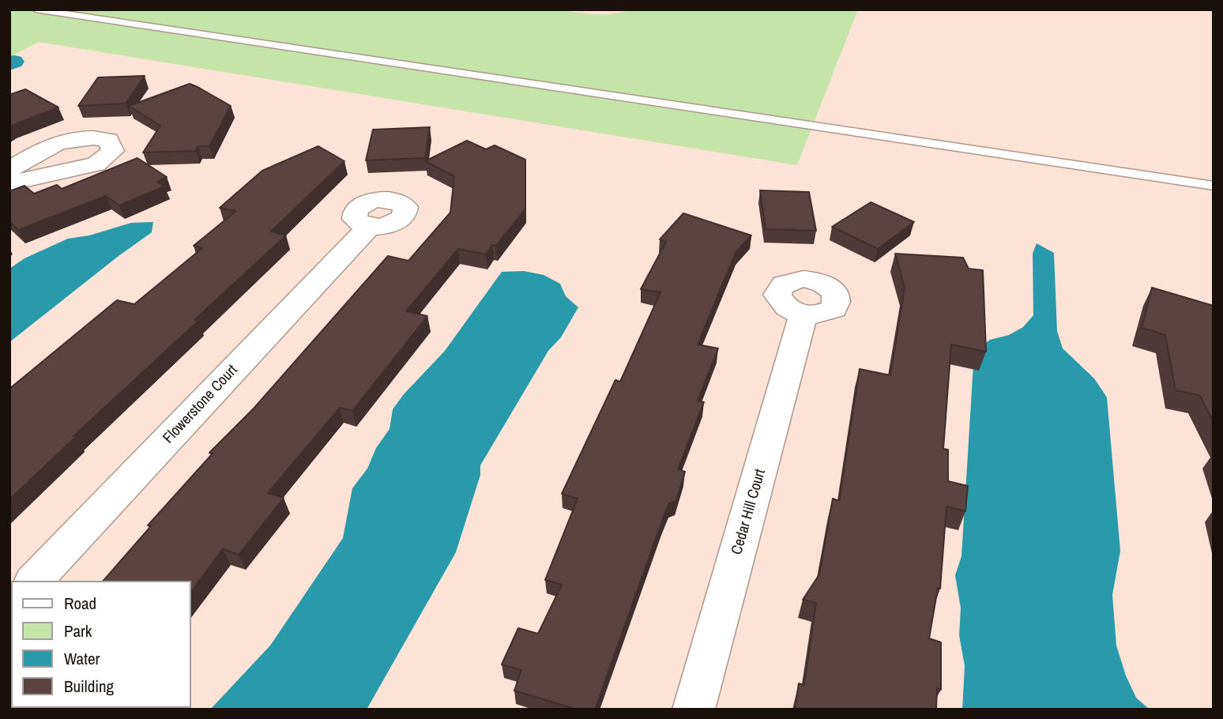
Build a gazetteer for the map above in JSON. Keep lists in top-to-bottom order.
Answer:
{
  "streets": {
    "street": ["Flowerstone Court", "Cedar Hill Court"]
  },
  "legend": [
    "Road",
    "Park",
    "Water",
    "Building"
  ]
}
